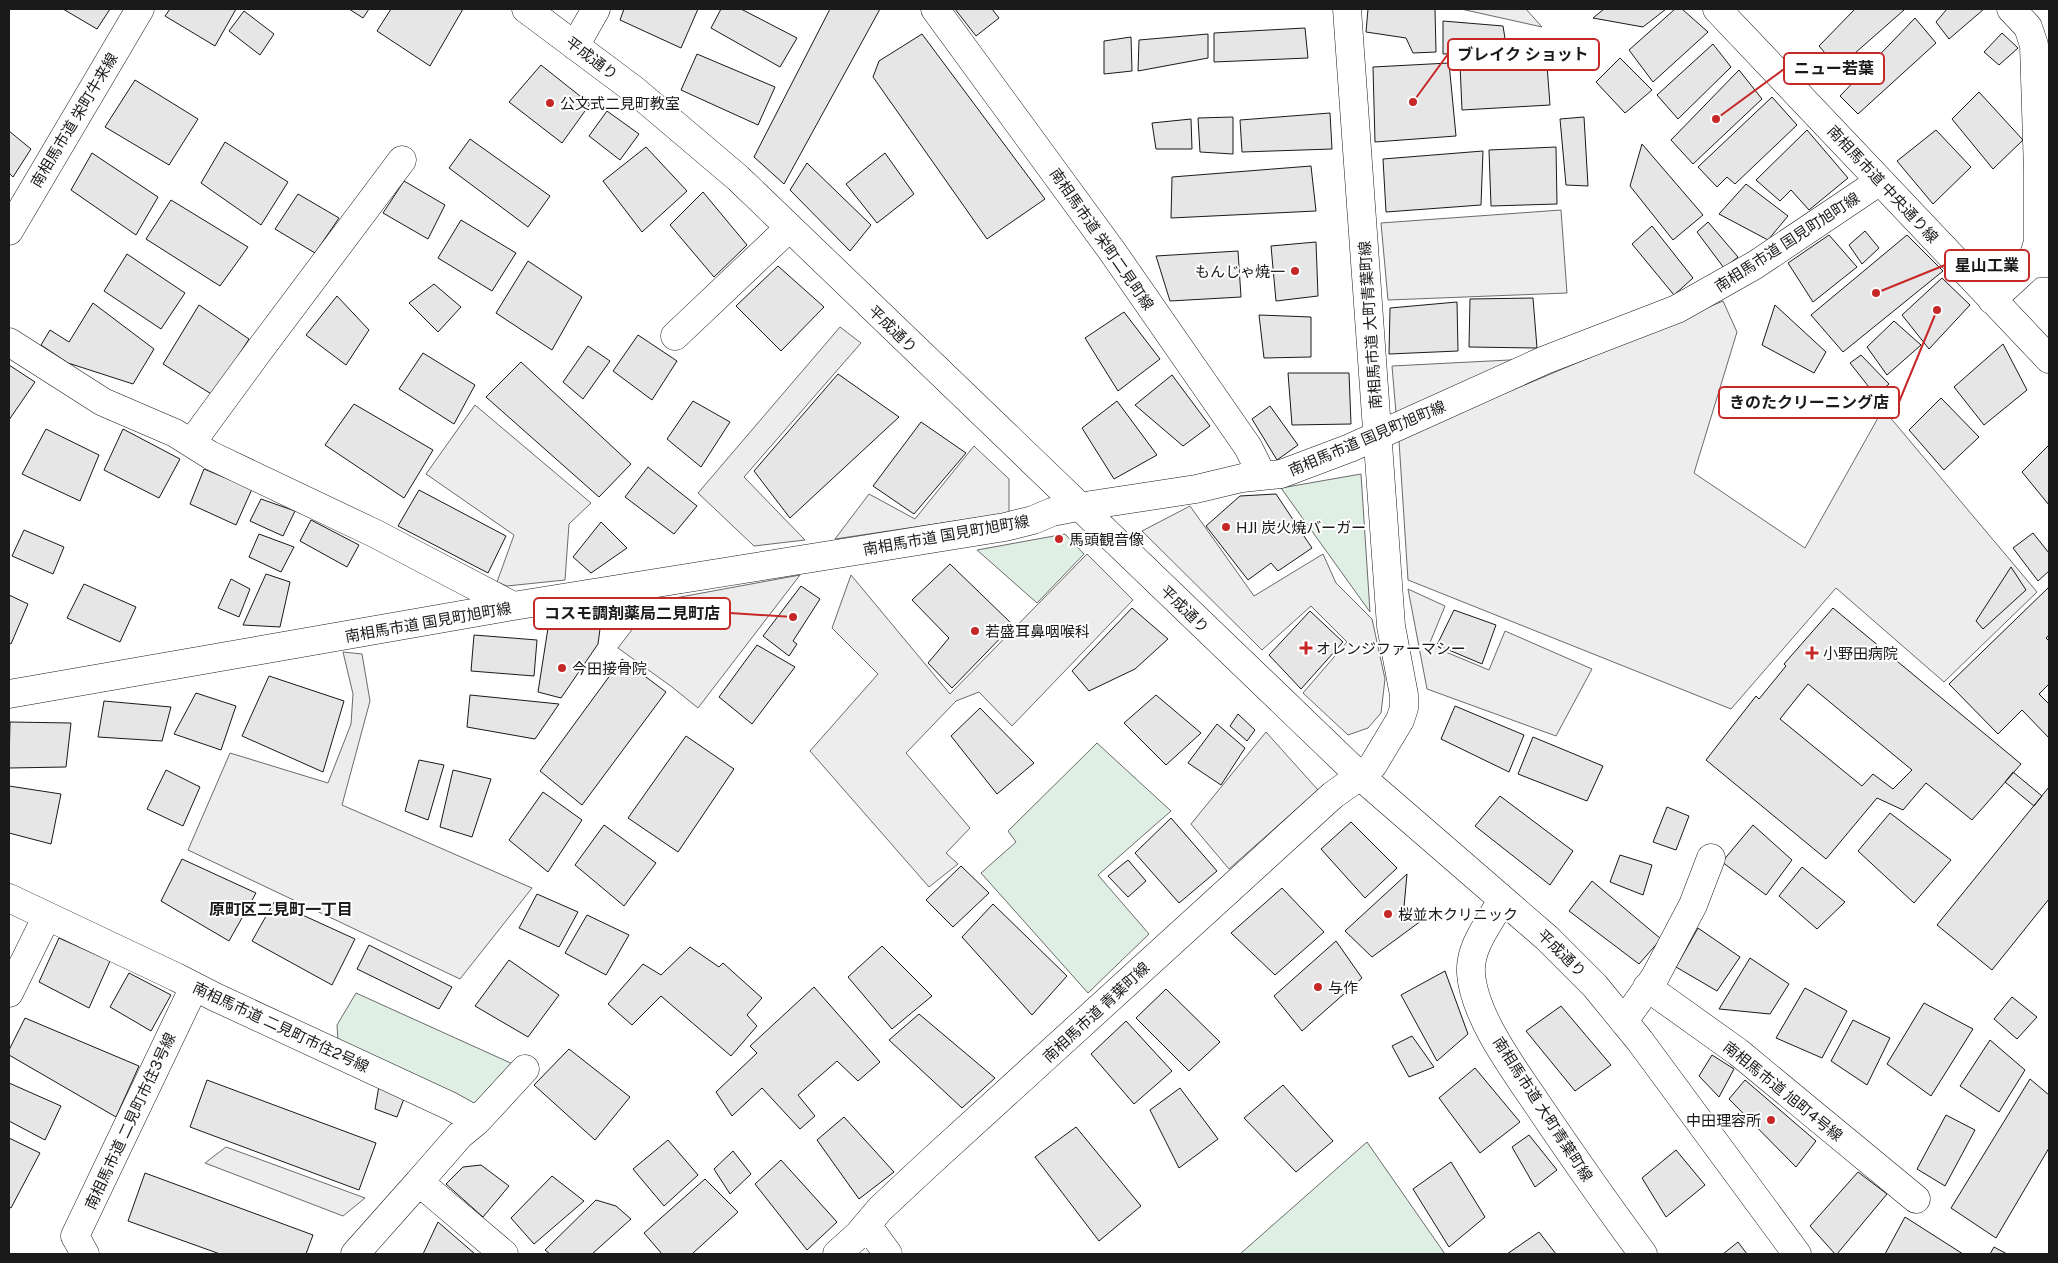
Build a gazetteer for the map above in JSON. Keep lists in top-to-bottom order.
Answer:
{
  "streets": {
    "street": [
      "平成通り",
      "南相馬市道 栄町牛来線",
      "南相馬市道 中央通り線",
      "南相馬市道 栄町二見町線",
      "南相馬市道 国見町旭町線",
      "南相馬市道 大町青葉町線",
      "南相馬市道 青葉町線",
      "南相馬市道 二見町市住2号線",
      "南相馬市道 旭町4号線",
      "南相馬市道 二見町市住3号線"
    ]
  },
  "crossings": [
    ["平成通り", "南相馬市道 国見町旭町線"],
    ["平成通り", "南相馬市道 大町青葉町線"],
    ["平成通り", "南相馬市道 青葉町線"],
    ["南相馬市道 中央通り線", "南相馬市道 国見町旭町線"],
    ["南相馬市道 栄町二見町線", "南相馬市道 国見町旭町線"],
    ["南相馬市道 国見町旭町線", "南相馬市道 大町青葉町線"],
    ["南相馬市道 大町青葉町線", "南相馬市道 青葉町線"],
    ["南相馬市道 二見町市住2号線", "南相馬市道 二見町市住3号線"]
  ],
  "districts": ["原町区二見町一丁目"],
  "places": {
    "other": [
      "ブレイク ショット",
      "公文式二見町教室",
      "ニュー若葉",
      "もんじゃ焼一",
      "星山工業",
      "きのたクリーニング店",
      "HJI 炭火焼バーガー",
      "馬頭観音像",
      "コスモ調剤薬局二見町店",
      "若盛耳鼻咽喉科",
      "今田接骨院",
      "桜並木クリニック",
      "与作",
      "中田理容所"
    ],
    "health": ["オレンジファーマシー", "小野田病院"]
  }
}
